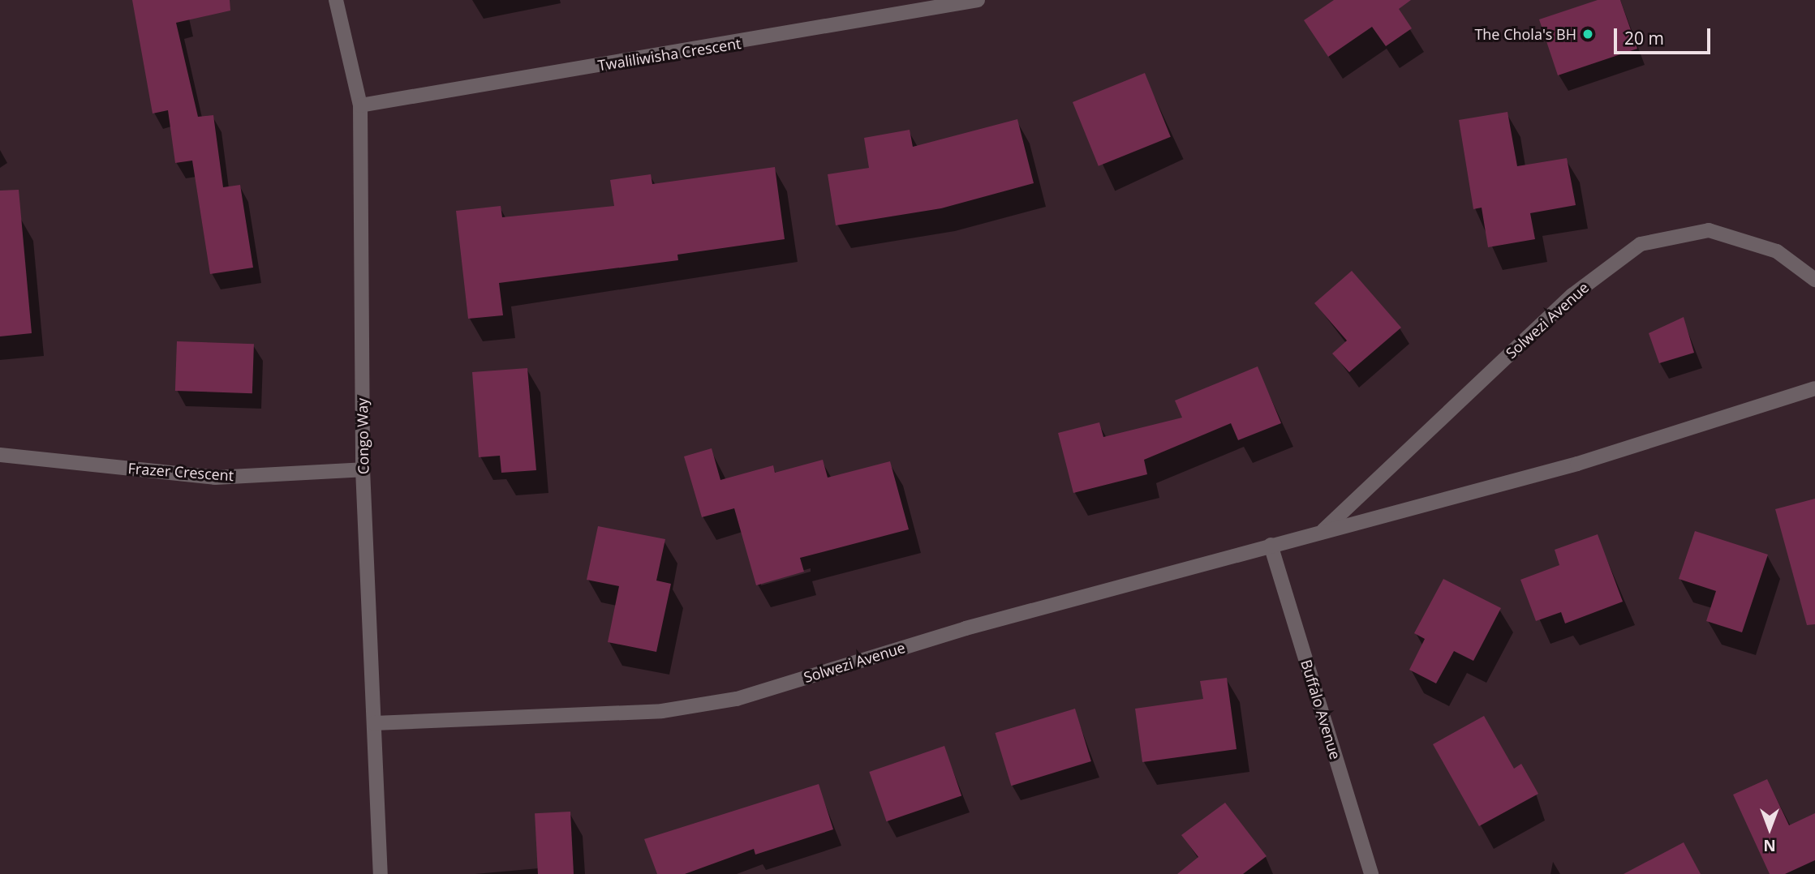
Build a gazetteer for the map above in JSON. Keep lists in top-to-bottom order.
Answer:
{
  "streets": {
    "street": [
      "Twaliliwisha Crescent",
      "Solwezi Avenue",
      "Congo Way",
      "Frazer Crescent",
      "Buffalo Avenue"
    ]
  },
  "crossings": [
    ["Twaliliwisha Crescent", "Congo Way"],
    ["Solwezi Avenue", "Congo Way"],
    ["Solwezi Avenue", "Buffalo Avenue"],
    ["Congo Way", "Frazer Crescent"]
  ],
  "places": ["The Chola's BH"],
  "scale_bar": "20 m",
  "north": "bottom"
}
